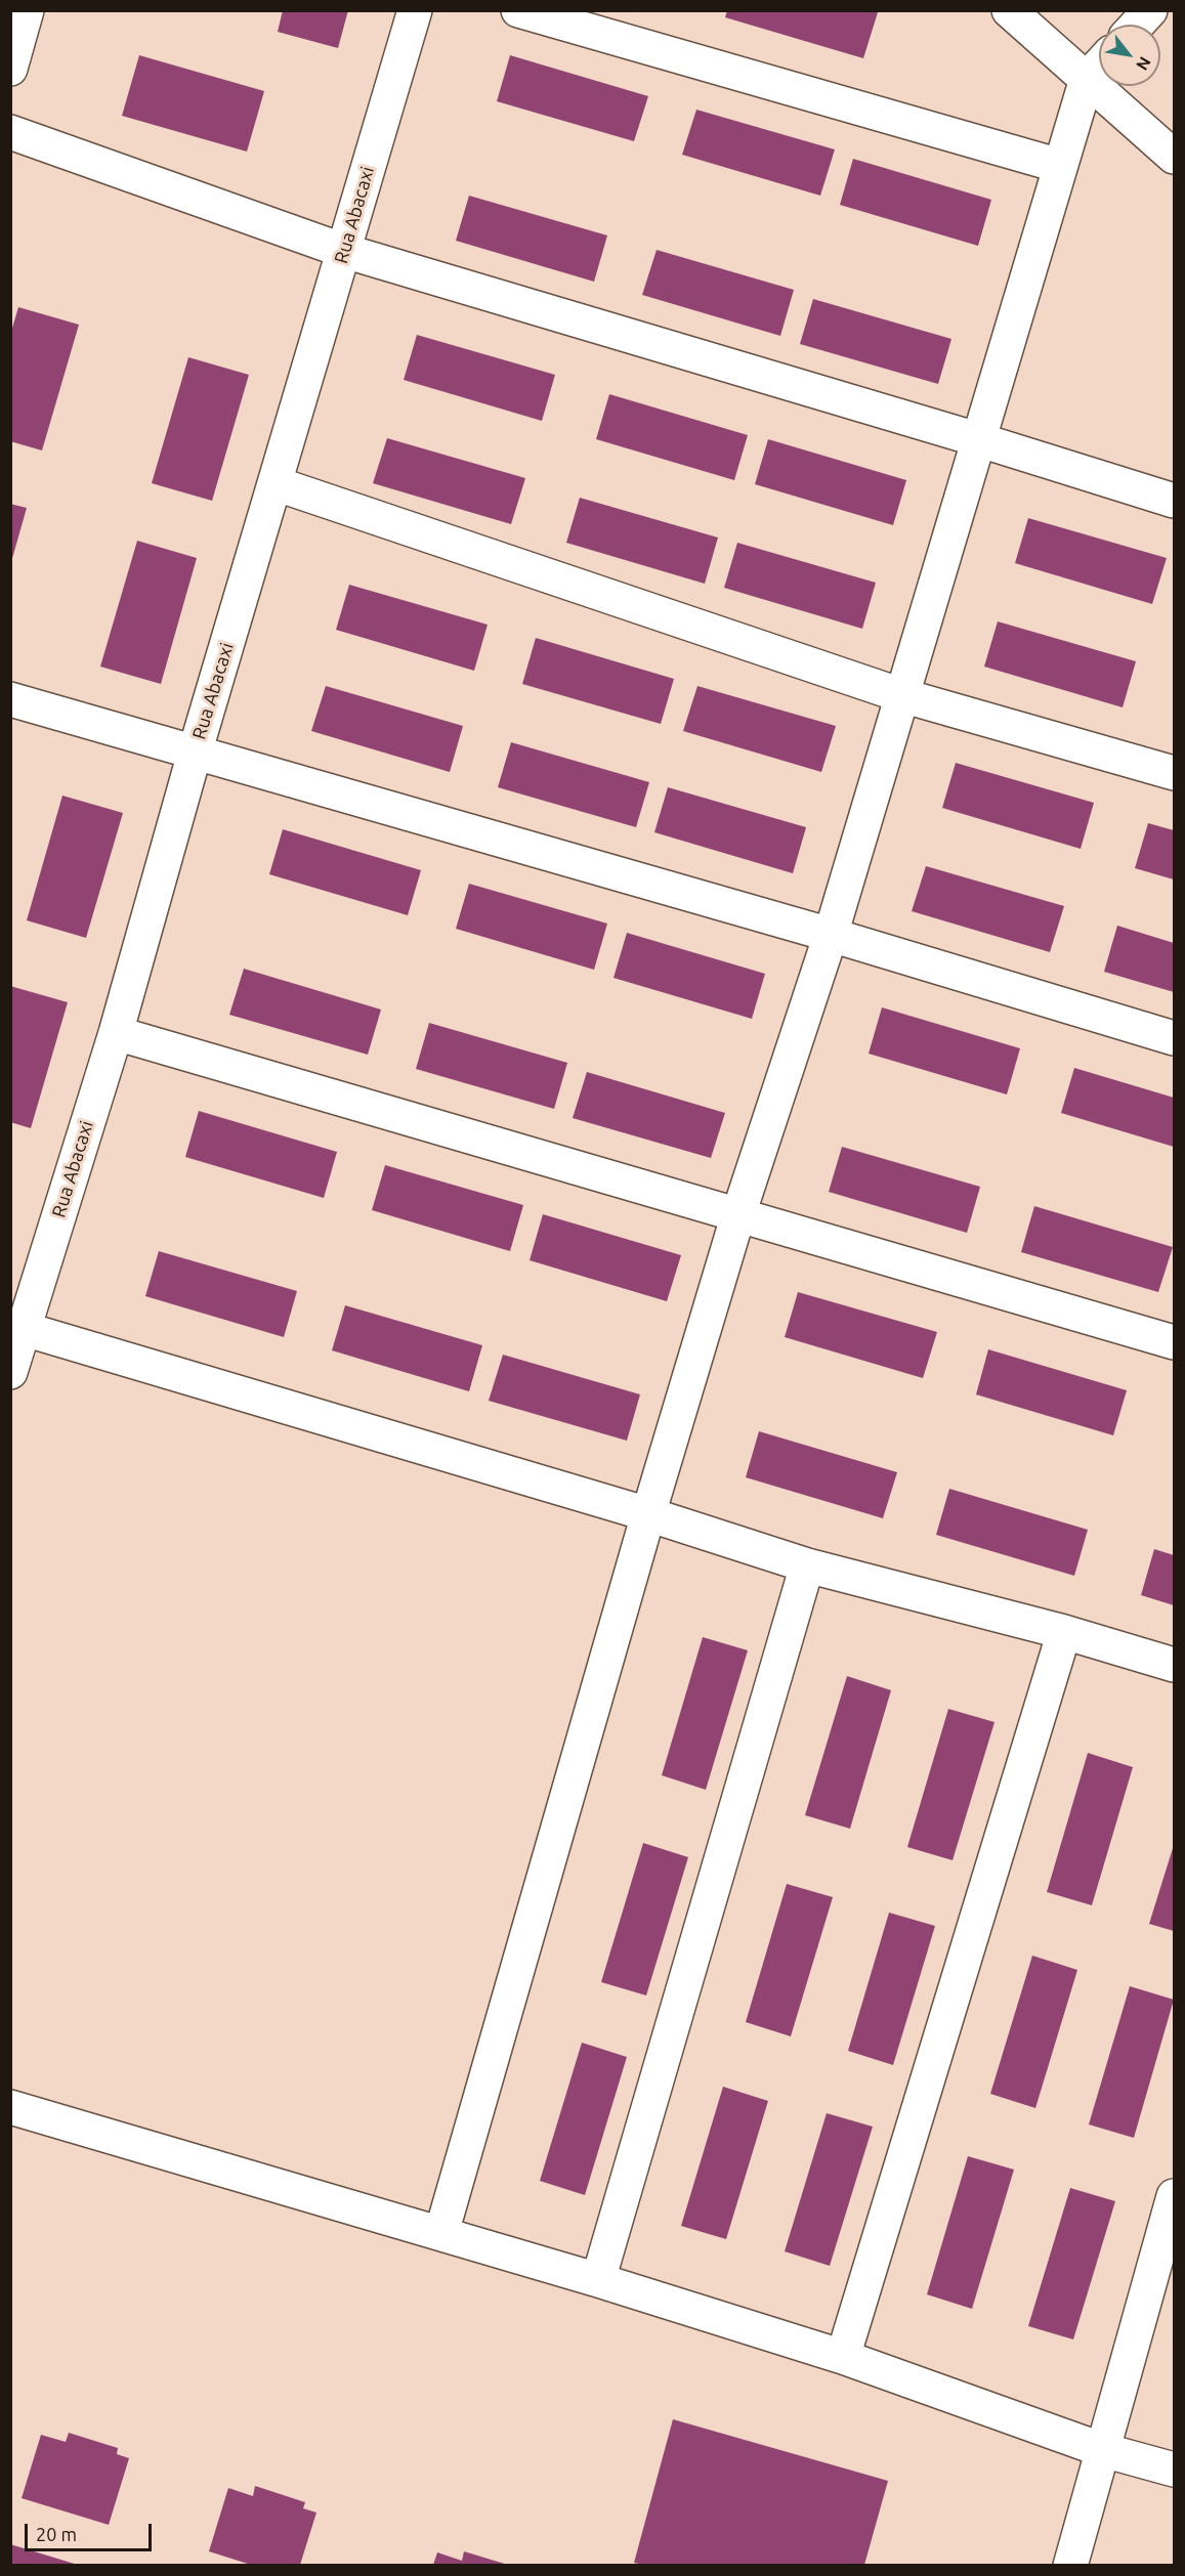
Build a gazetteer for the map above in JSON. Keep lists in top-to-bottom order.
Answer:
{
  "streets": {
    "street": ["Rua Abacaxi"]
  },
  "scale_bar": "20 m",
  "north": "bottom right"
}
